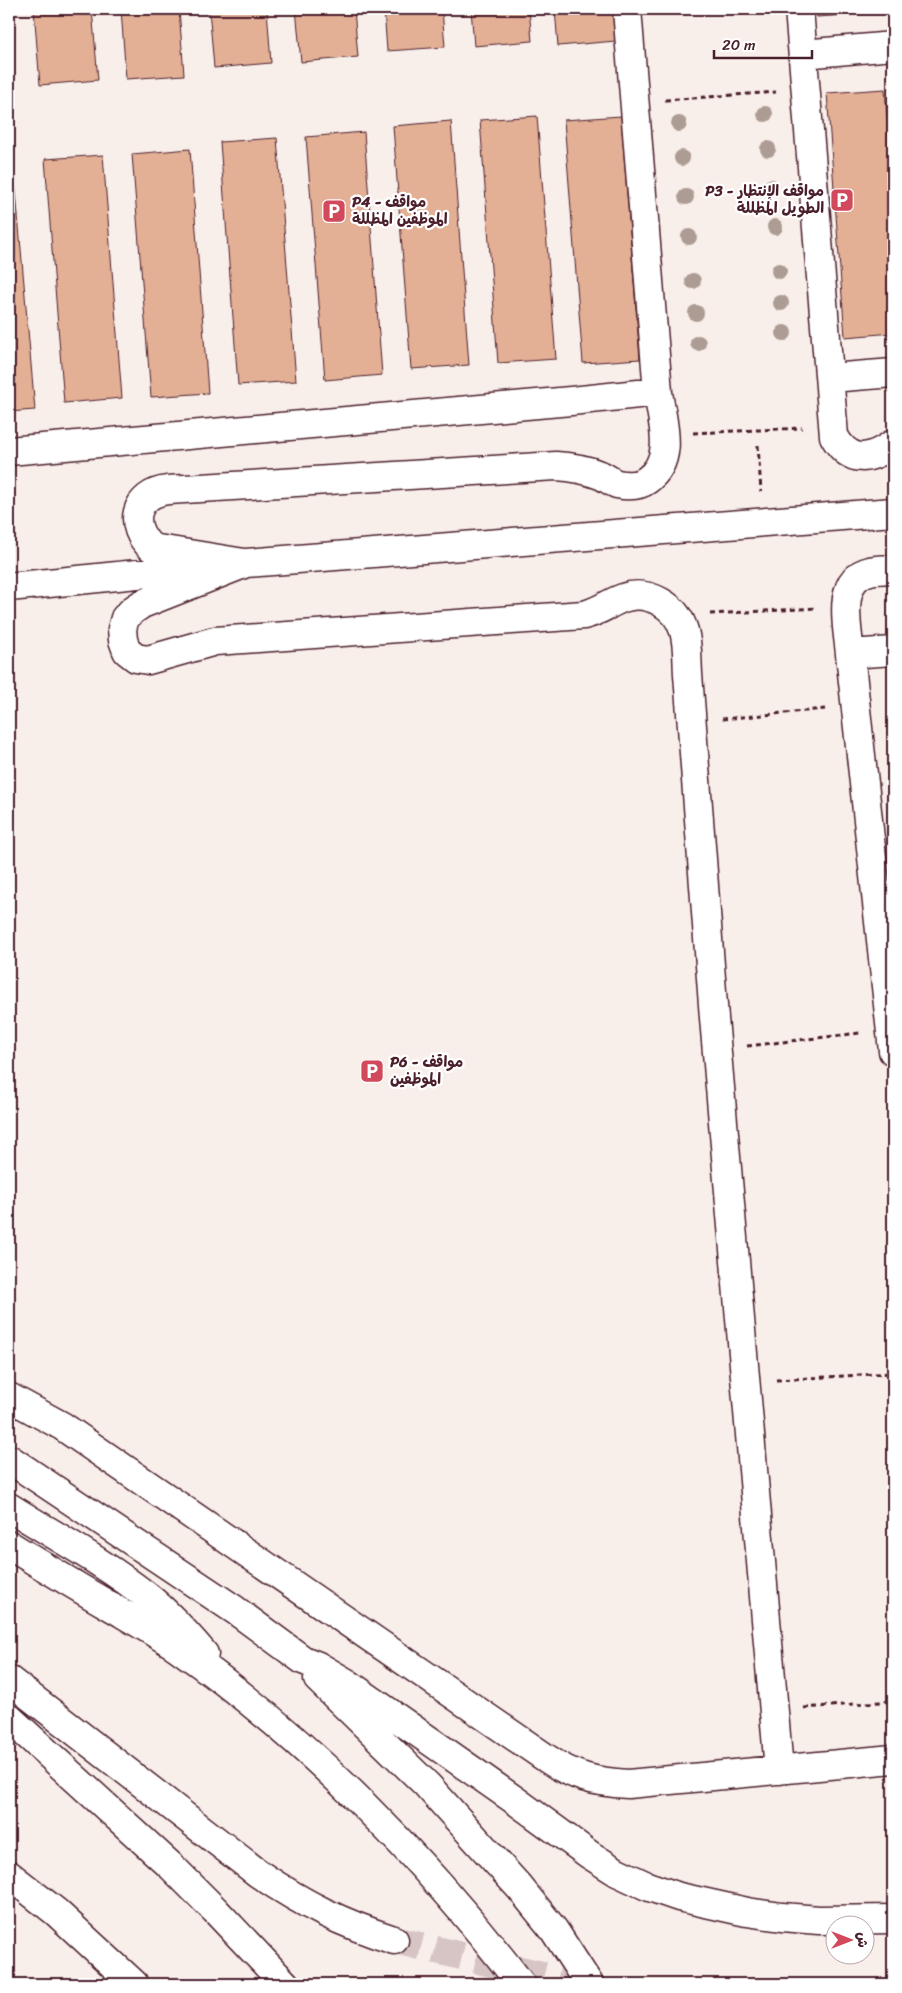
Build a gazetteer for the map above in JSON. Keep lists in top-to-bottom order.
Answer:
{
  "places": {
    "parking": ["P3 - مواقف الإنتظار الطويل المظللة", "P4 - مواقف الموظفين المظللة", "P6 - مواقف الموظفين"]
  },
  "scale_bar": "20 m",
  "north": "right"
}
